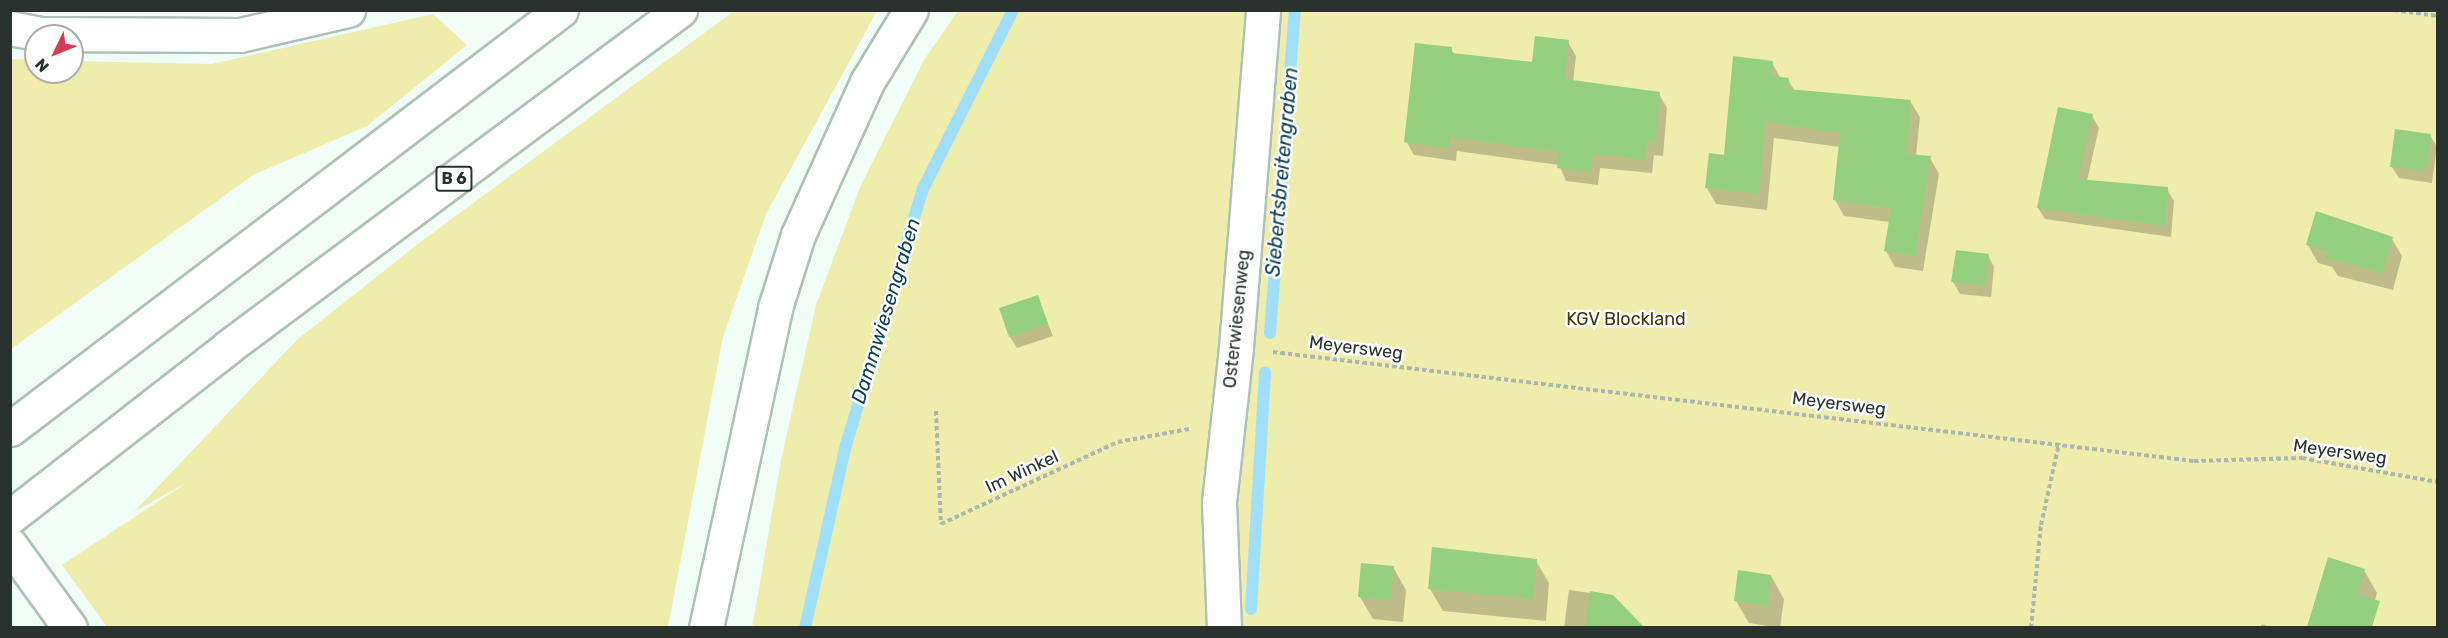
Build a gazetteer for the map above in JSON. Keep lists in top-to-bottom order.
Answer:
{
  "streets": {
    "main road": ["B 6", "Osterwiesenweg"],
    "path": ["Meyersweg", "Im Winkel"]
  },
  "crossings": [
    ["Osterwiesenweg", "Meyersweg"],
    ["Osterwiesenweg", "Im Winkel"]
  ],
  "water": ["Siebertsbreitengraben", "Dammwiesengraben"],
  "parks": ["KGV Blockland"],
  "north": "bottom left"
}
